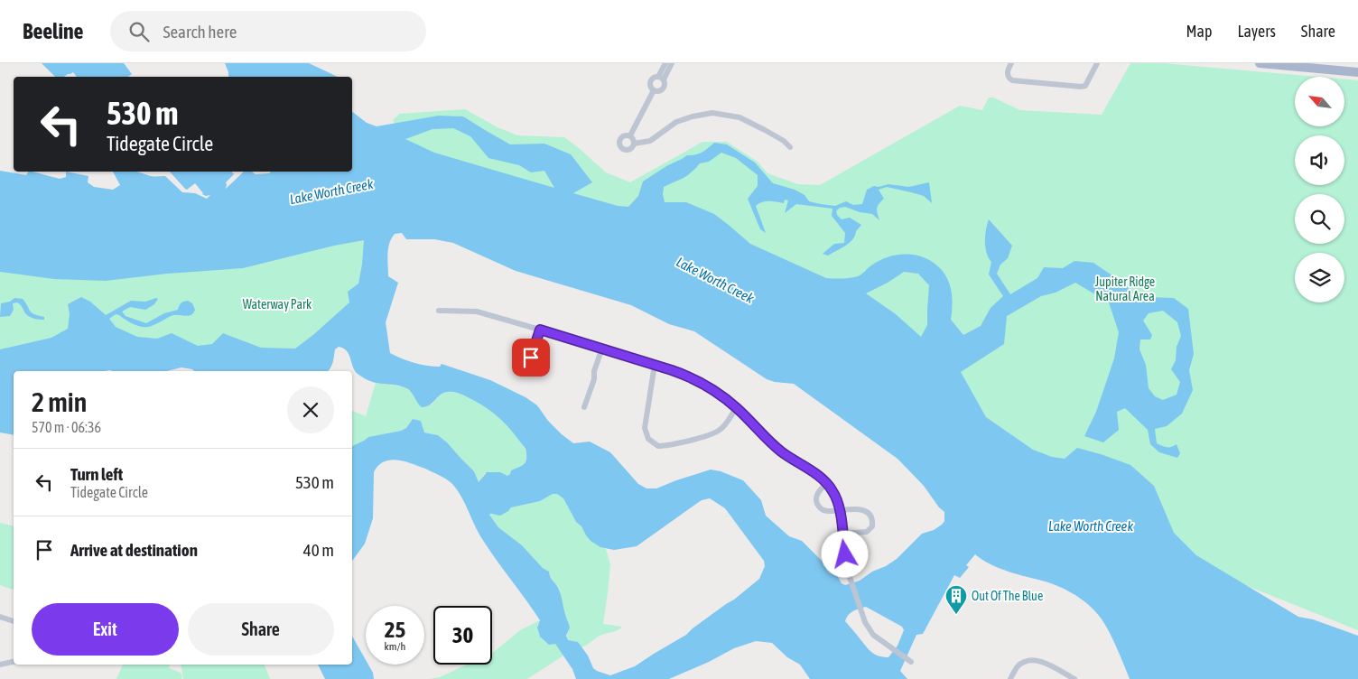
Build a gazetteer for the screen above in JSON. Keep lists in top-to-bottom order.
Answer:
{
  "water": ["Lake Worth Creek"],
  "parks": ["Jupiter Ridge Natural Area", "Waterway Park"],
  "places": {
    "building": ["Out Of The Blue"]
  },
  "north": "top left",
  "page": {
    "header": "Beeline",
    "search": "Search here",
    "nav": ["Map", "Layers", "Share"],
    "turn": ["530 m", "Tidegate Circle"],
    "heading": ["2 min", "570 m · 06:36"],
    "list": [
      {
        "name": "Turn left",
        "note": "Tidegate Circle",
        "value": "530 m"
      },
      {
        "name": "Arrive at destination",
        "value": "40 m"
      }
    ],
    "buttons": ["Exit", "Share"],
    "speed": "25 km/h",
    "limit": "30"
  }
}
